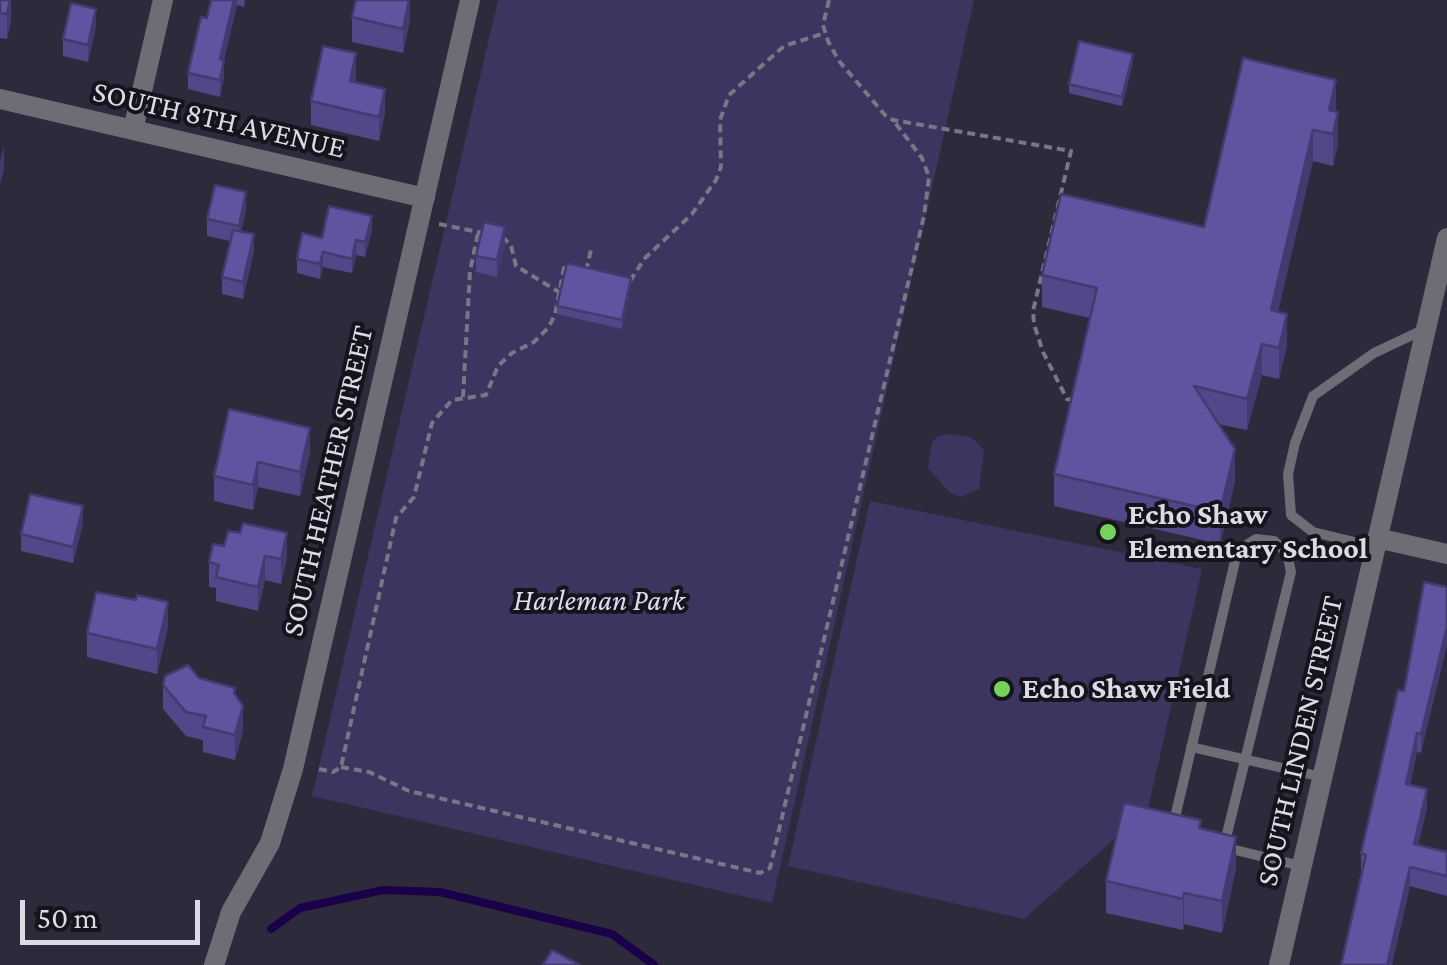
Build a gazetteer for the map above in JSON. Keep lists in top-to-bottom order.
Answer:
{
  "streets": {
    "street": ["SOUTH 8TH AVENUE", "SOUTH HEATHER STREET", "SOUTH LINDEN STREET"]
  },
  "crossings": [
    ["SOUTH 8TH AVENUE", "SOUTH HEATHER STREET"]
  ],
  "parks": ["Harleman Park"],
  "places": ["Echo Shaw Elementary School", "Echo Shaw Field"],
  "scale_bar": "50 m"
}
